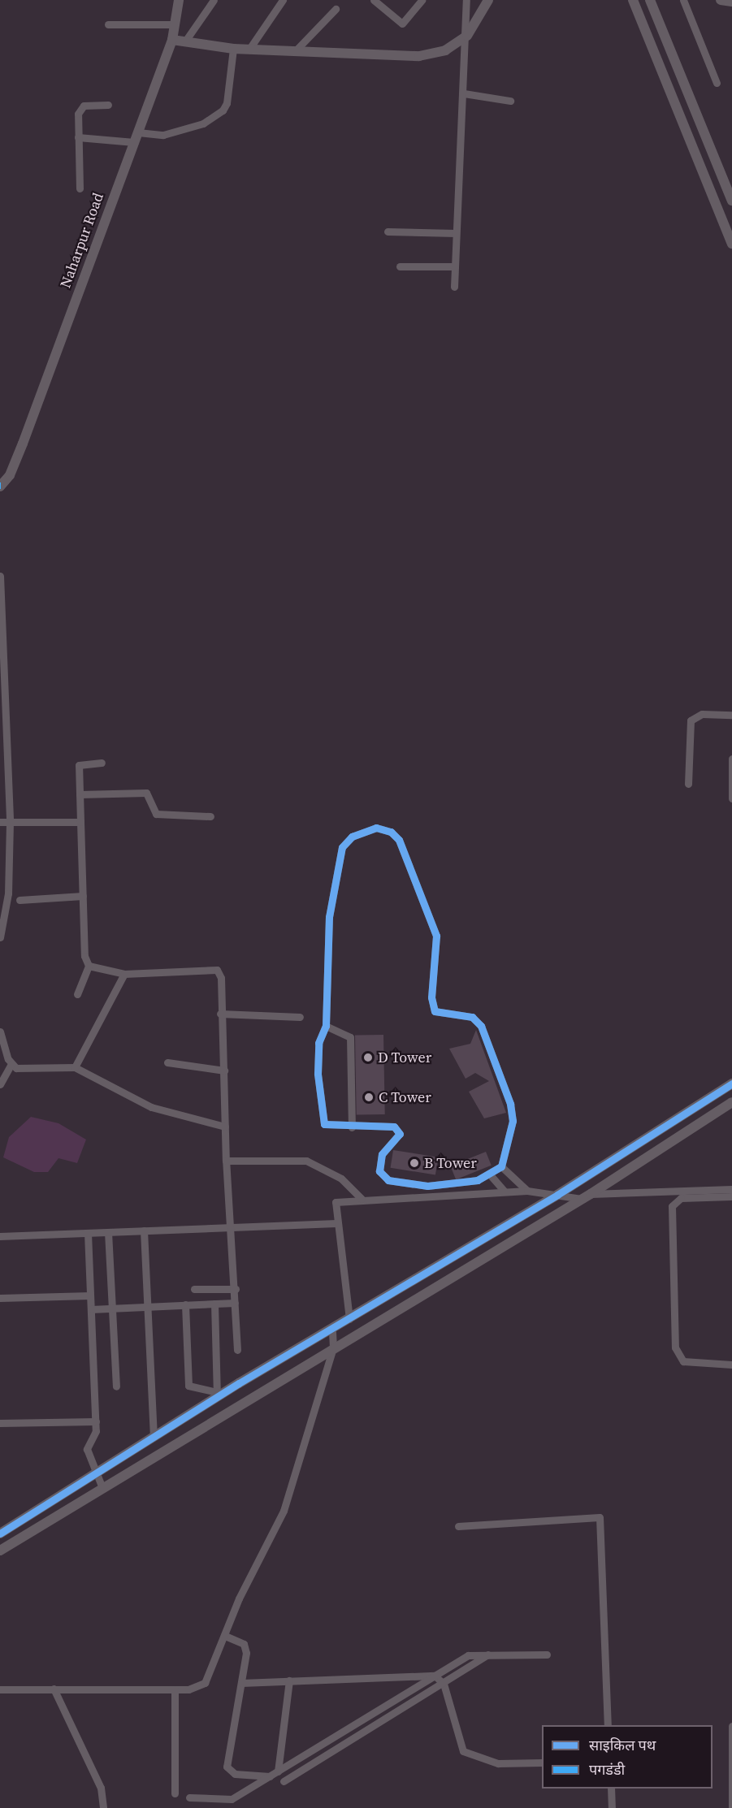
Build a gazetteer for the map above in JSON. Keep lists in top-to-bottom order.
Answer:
{
  "streets": {
    "street": ["Naharpur Road"]
  },
  "places": ["D Tower", "C Tower", "B Tower"],
  "legend": ["साइकिल पथ", "पगडंडी"]
}
